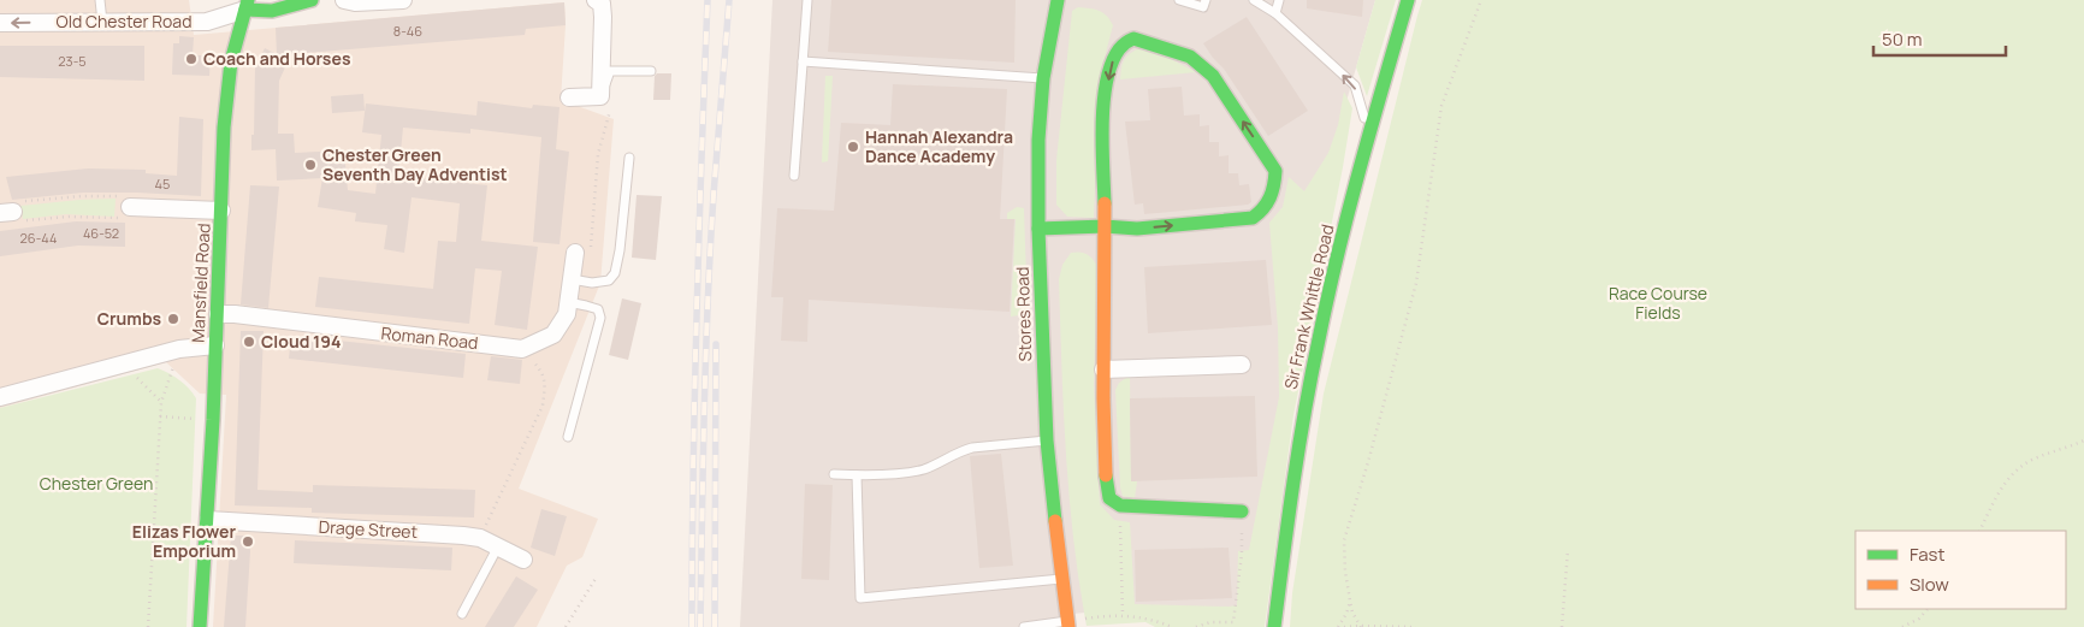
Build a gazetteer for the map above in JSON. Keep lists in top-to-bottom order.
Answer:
{
  "streets": {
    "main road": ["Mansfield Road", "Sir Frank Whittle Road", "Stores Road"],
    "street": ["Old Chester Road", "Roman Road", "Drage Street"]
  },
  "crossings": [
    ["Old Chester Road", "Mansfield Road"],
    ["Mansfield Road", "Roman Road"],
    ["Mansfield Road", "Drage Street"]
  ],
  "one_way": ["Old Chester Road"],
  "parks": ["Race Course Fields", "Chester Green"],
  "places": [
    "Coach and Horses",
    "Hannah Alexandra Dance Academy",
    "Chester Green Seventh Day Adventist",
    "Crumbs",
    "Cloud 194",
    "Elizas Flower Emporium"
  ],
  "house_numbers": [
    "8-46",
    "23-5",
    "45",
    "46-52",
    "26-44"
  ],
  "legend": ["Fast", "Slow"],
  "scale_bar": "50 m"
}
